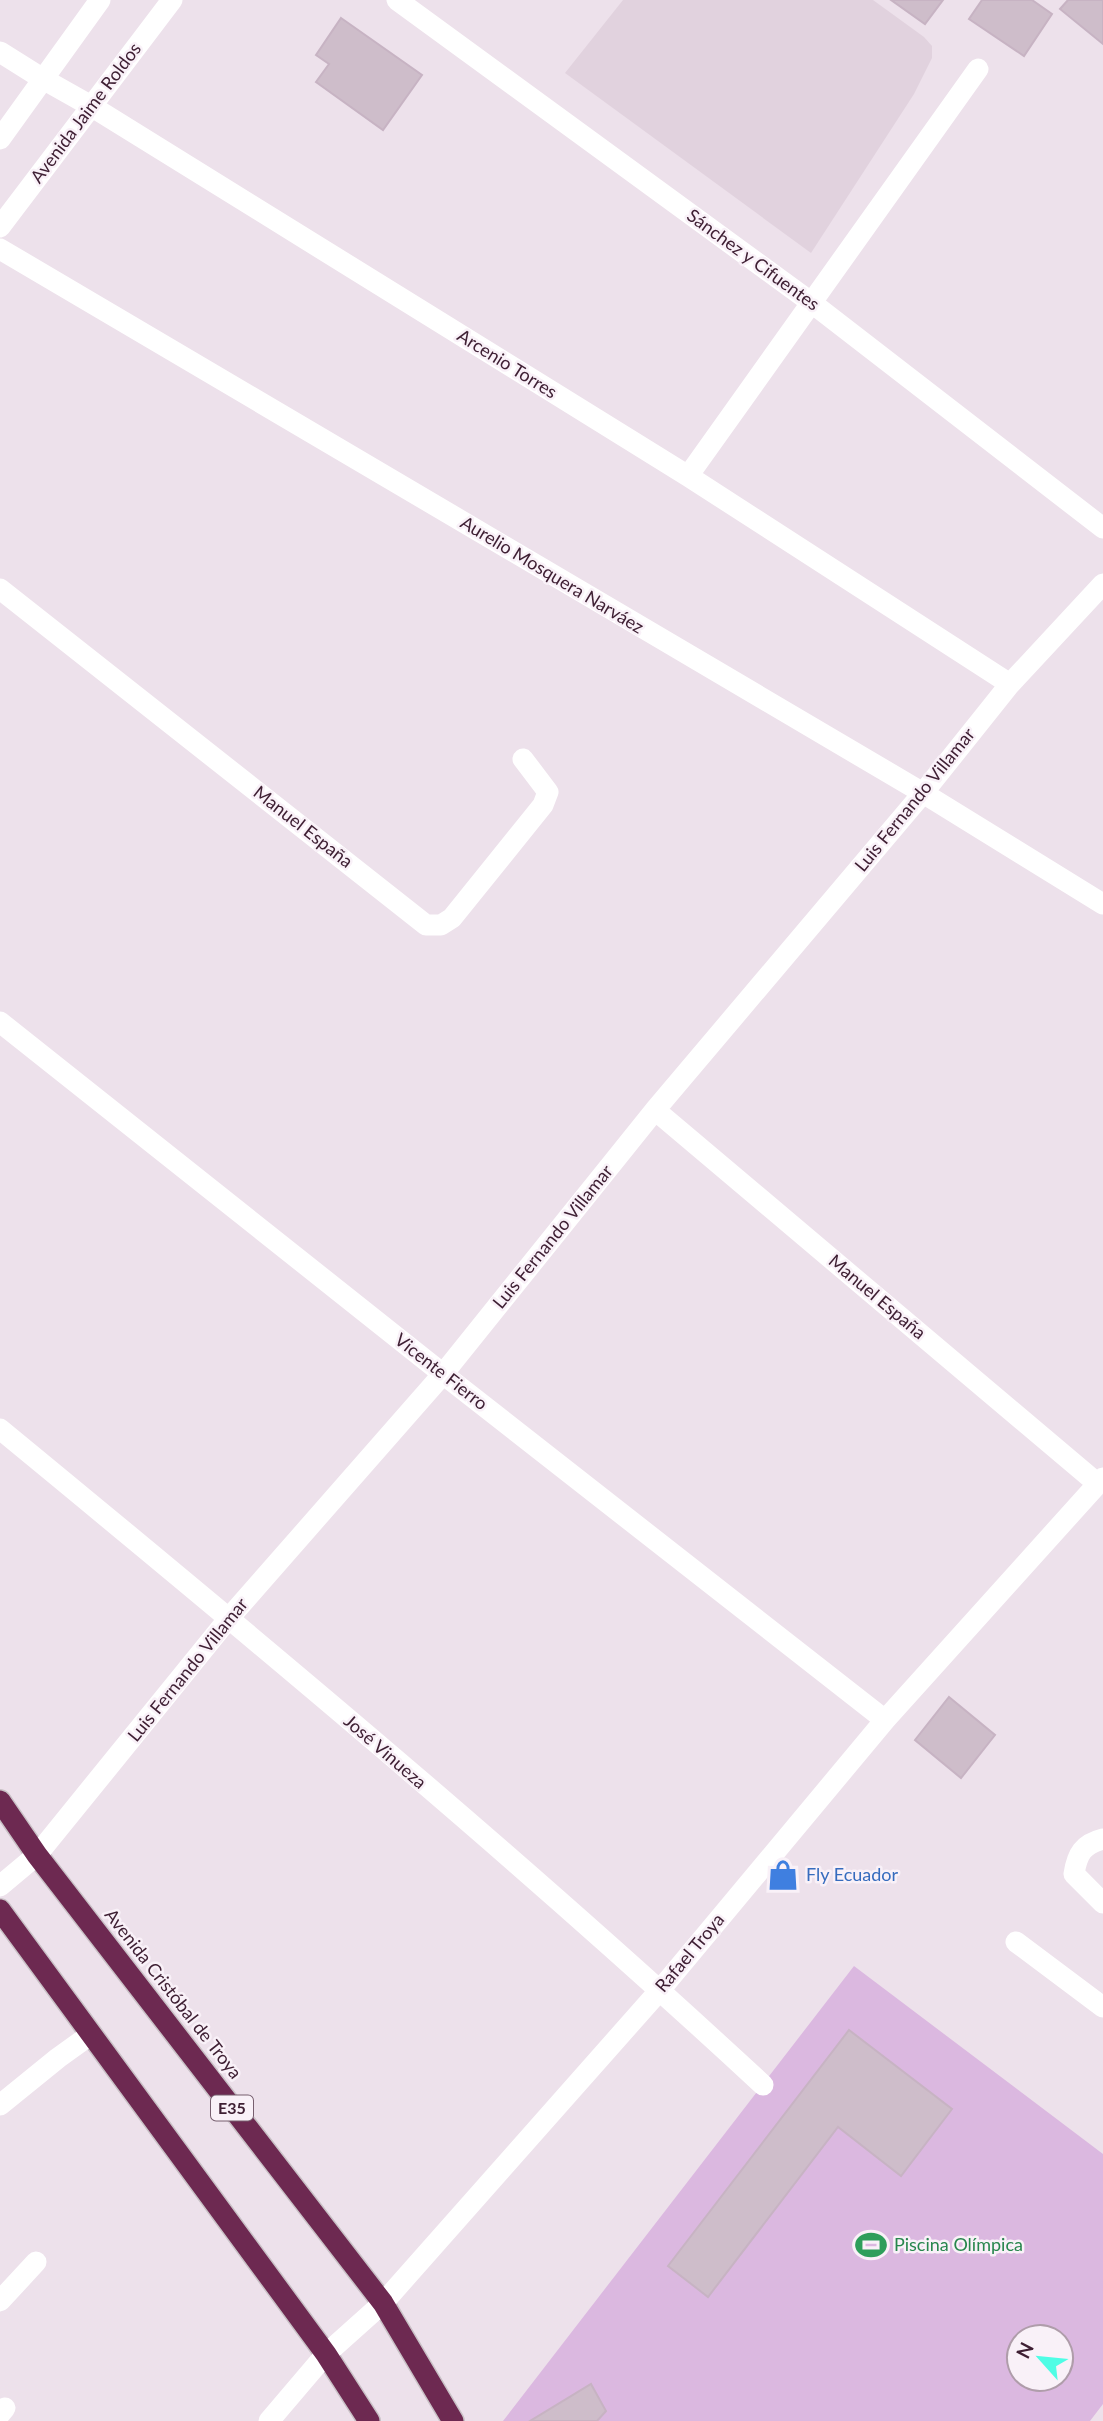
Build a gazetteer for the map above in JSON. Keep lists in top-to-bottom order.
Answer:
{
  "streets": {
    "highway": ["Avenida Cristóbal de Troya", "E35"],
    "street": [
      "Avenida Jaime Roldos",
      "Sánchez y Cifuentes",
      "Arcenio Torres",
      "Aurelio Mosquera Narváez",
      "Luis Fernando Villamar",
      "Manuel España",
      "Vicente Fierro",
      "José Vinueza",
      "Rafael Troya"
    ]
  },
  "crossings": [
    ["Avenida Jaime Roldos", "Arcenio Torres"],
    ["Arcenio Torres", "Luis Fernando Villamar"],
    ["Aurelio Mosquera Narváez", "Luis Fernando Villamar"],
    ["Luis Fernando Villamar", "Manuel España"],
    ["Luis Fernando Villamar", "Vicente Fierro"],
    ["Luis Fernando Villamar", "José Vinueza"],
    ["Luis Fernando Villamar", "Avenida Cristóbal de Troya"],
    ["Manuel España", "Rafael Troya"],
    ["Vicente Fierro", "Rafael Troya"],
    ["José Vinueza", "Rafael Troya"],
    ["Rafael Troya", "Avenida Cristóbal de Troya"]
  ],
  "places": {
    "shop": ["Fly Ecuador"],
    "sports": ["Piscina Olímpica"]
  },
  "north": "top left"
}
